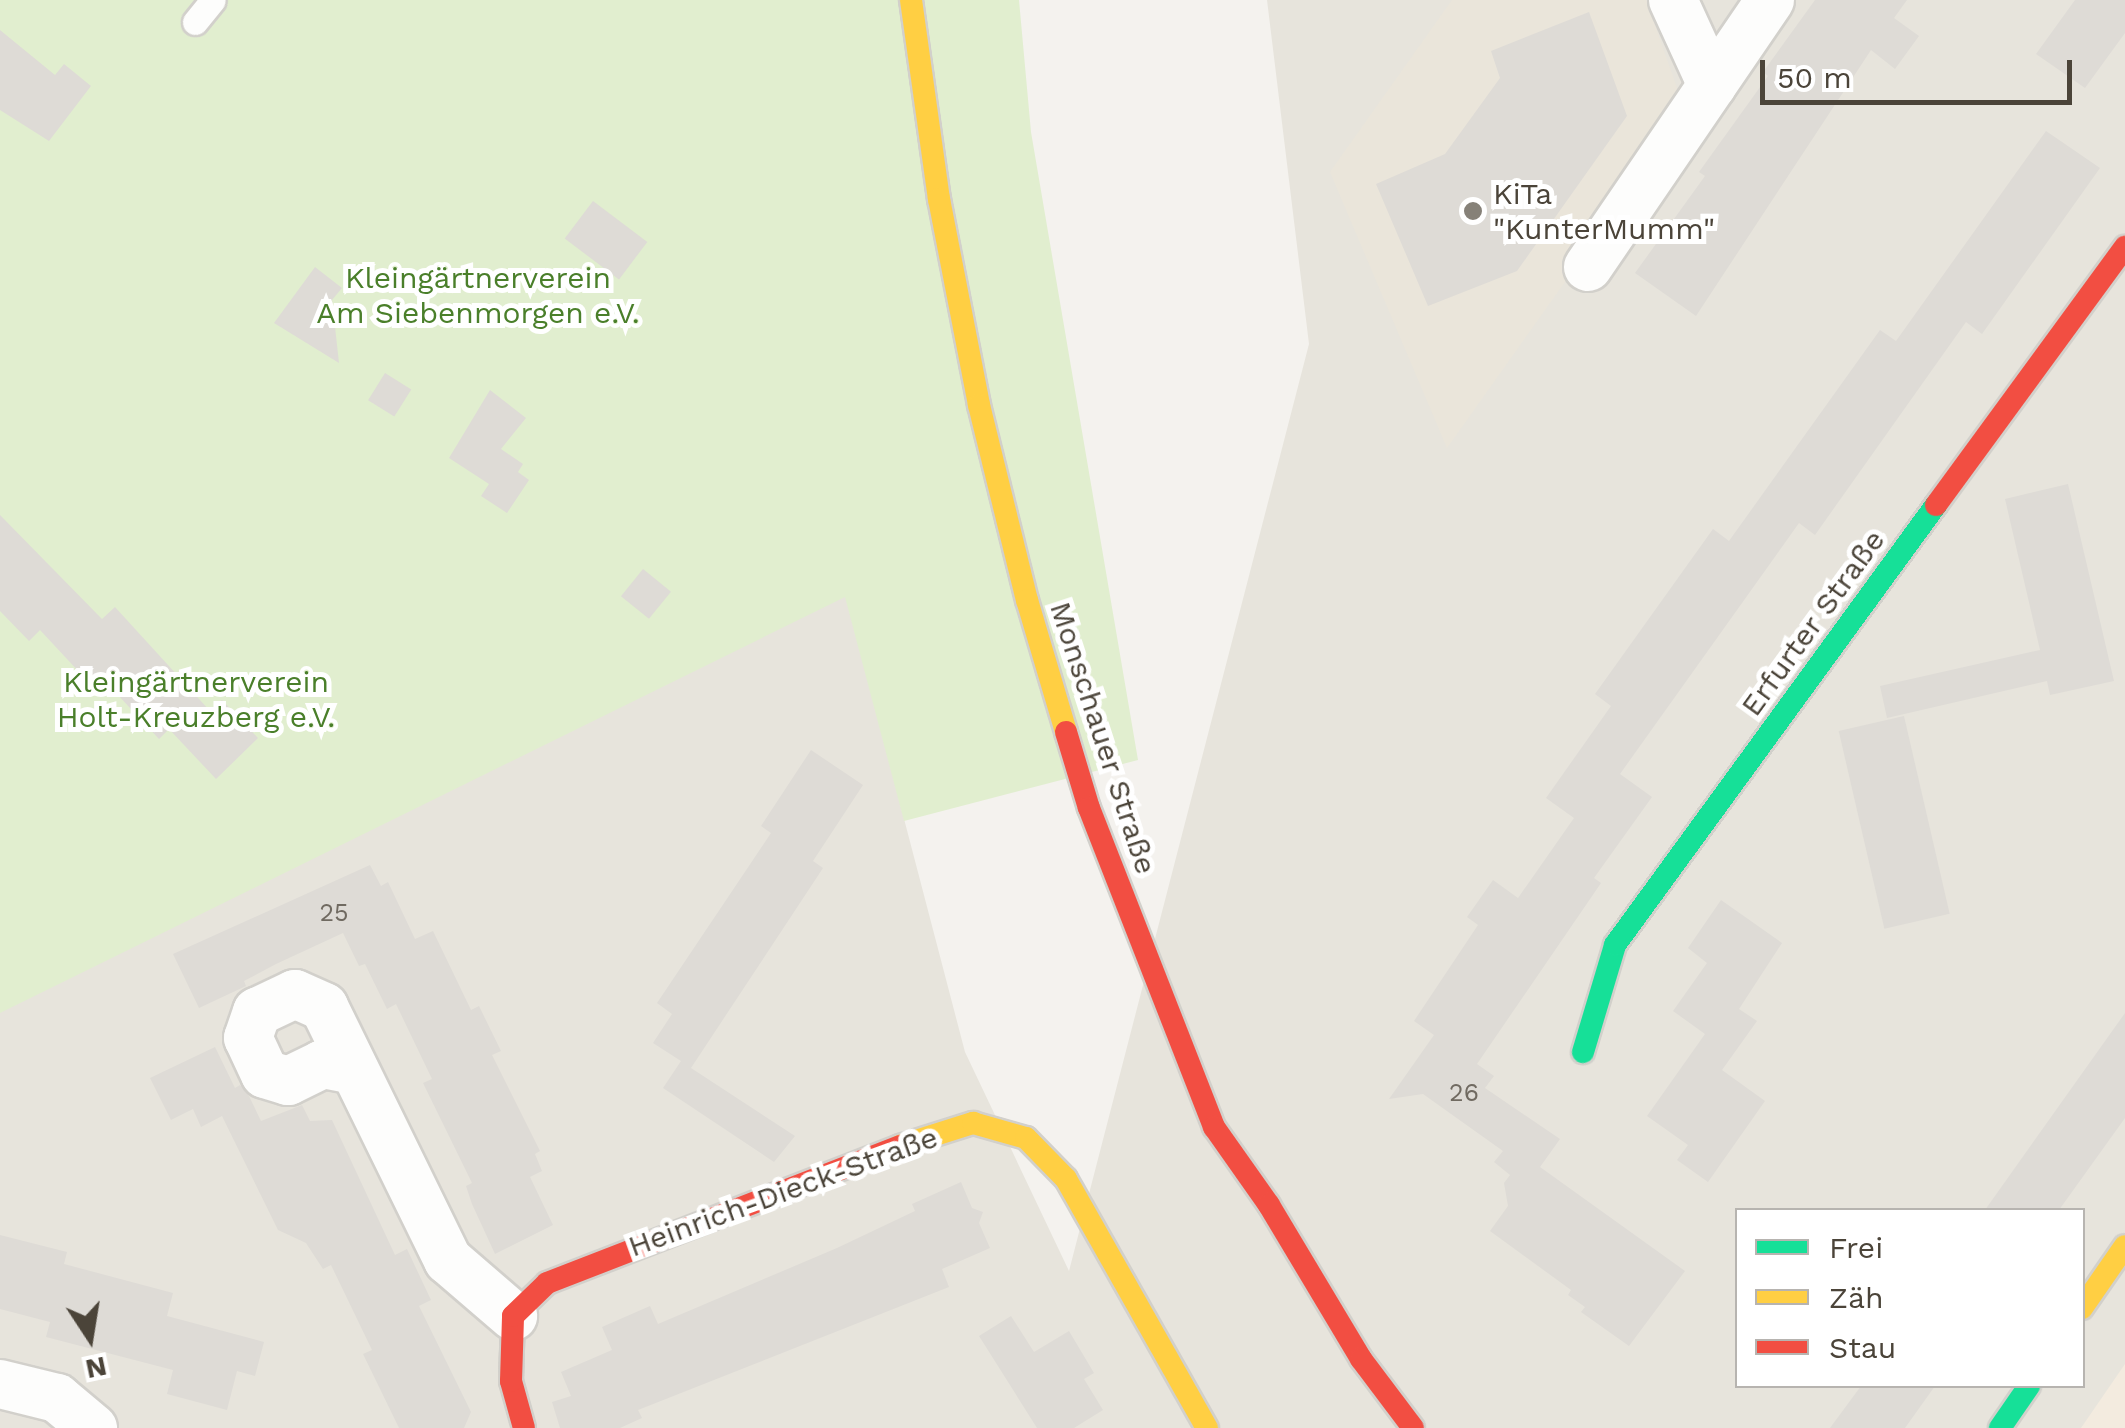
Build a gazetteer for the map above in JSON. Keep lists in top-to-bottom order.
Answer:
{
  "streets": {
    "street": ["Erfurter Straße", "Monschauer Straße", "Heinrich-Dieck-Straße"]
  },
  "parks": ["Kleingärtnerverein Am Siebenmorgen e.V.", "Kleingärtnerverein Holt-Kreuzberg e.V."],
  "places": ["KiTa \"KunterMumm\""],
  "house_numbers": ["25", "26"],
  "legend": ["Frei", "Zäh", "Stau"],
  "scale_bar": "50 m",
  "north": "bottom"
}
